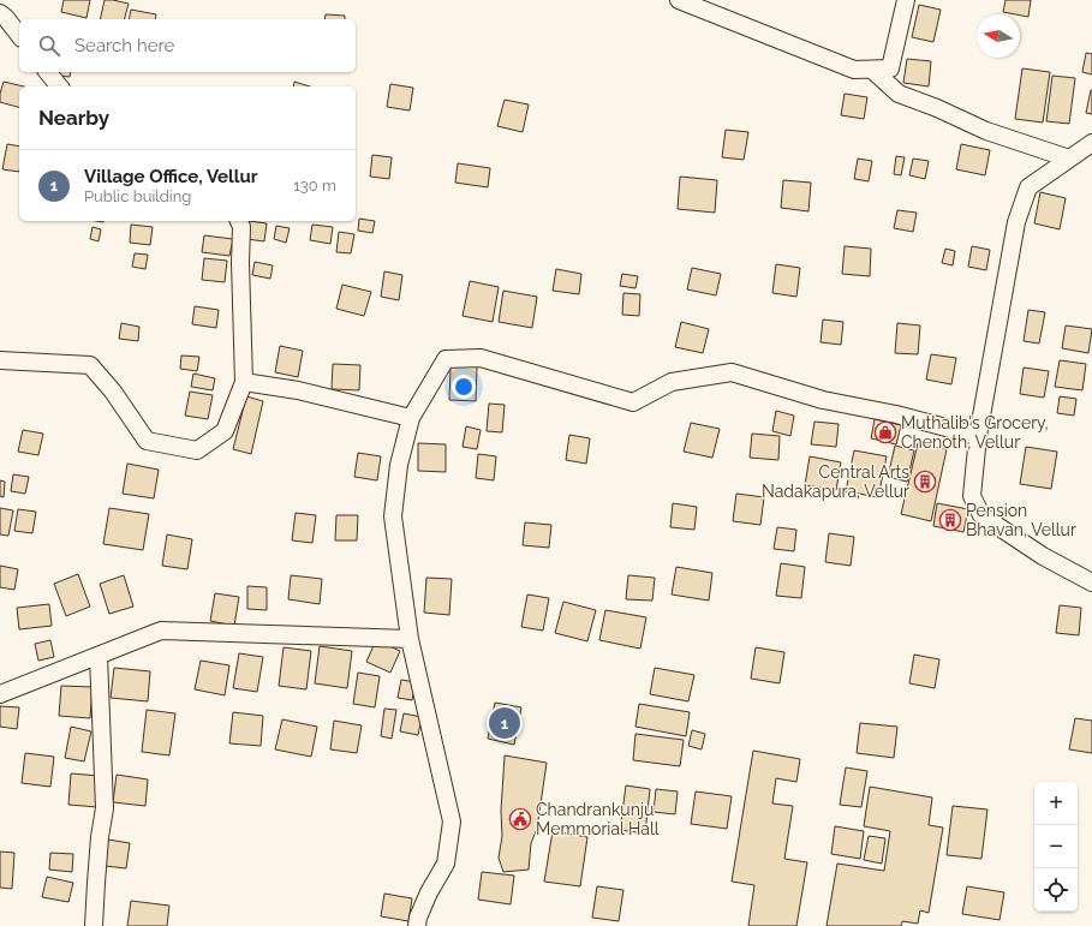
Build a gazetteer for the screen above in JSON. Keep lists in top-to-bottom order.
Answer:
{
  "places": {
    "shop": ["Muthalib's Grocery, Chenoth, Vellur"],
    "building": ["Central Arts Nadakapura, Vellur", "Pension Bhavan, Vellur"],
    "public building": ["Chandrankunju Memmorial Hall"]
  },
  "north": "left",
  "page": {
    "search": "Search here",
    "heading": "Nearby",
    "list": [
      {
        "mark": "1",
        "name": "Village Office, Vellur",
        "note": "Public building",
        "value": "130 m"
      }
    ],
    "pins": "1",
    "map_buttons": ["+", "−"]
  }
}
